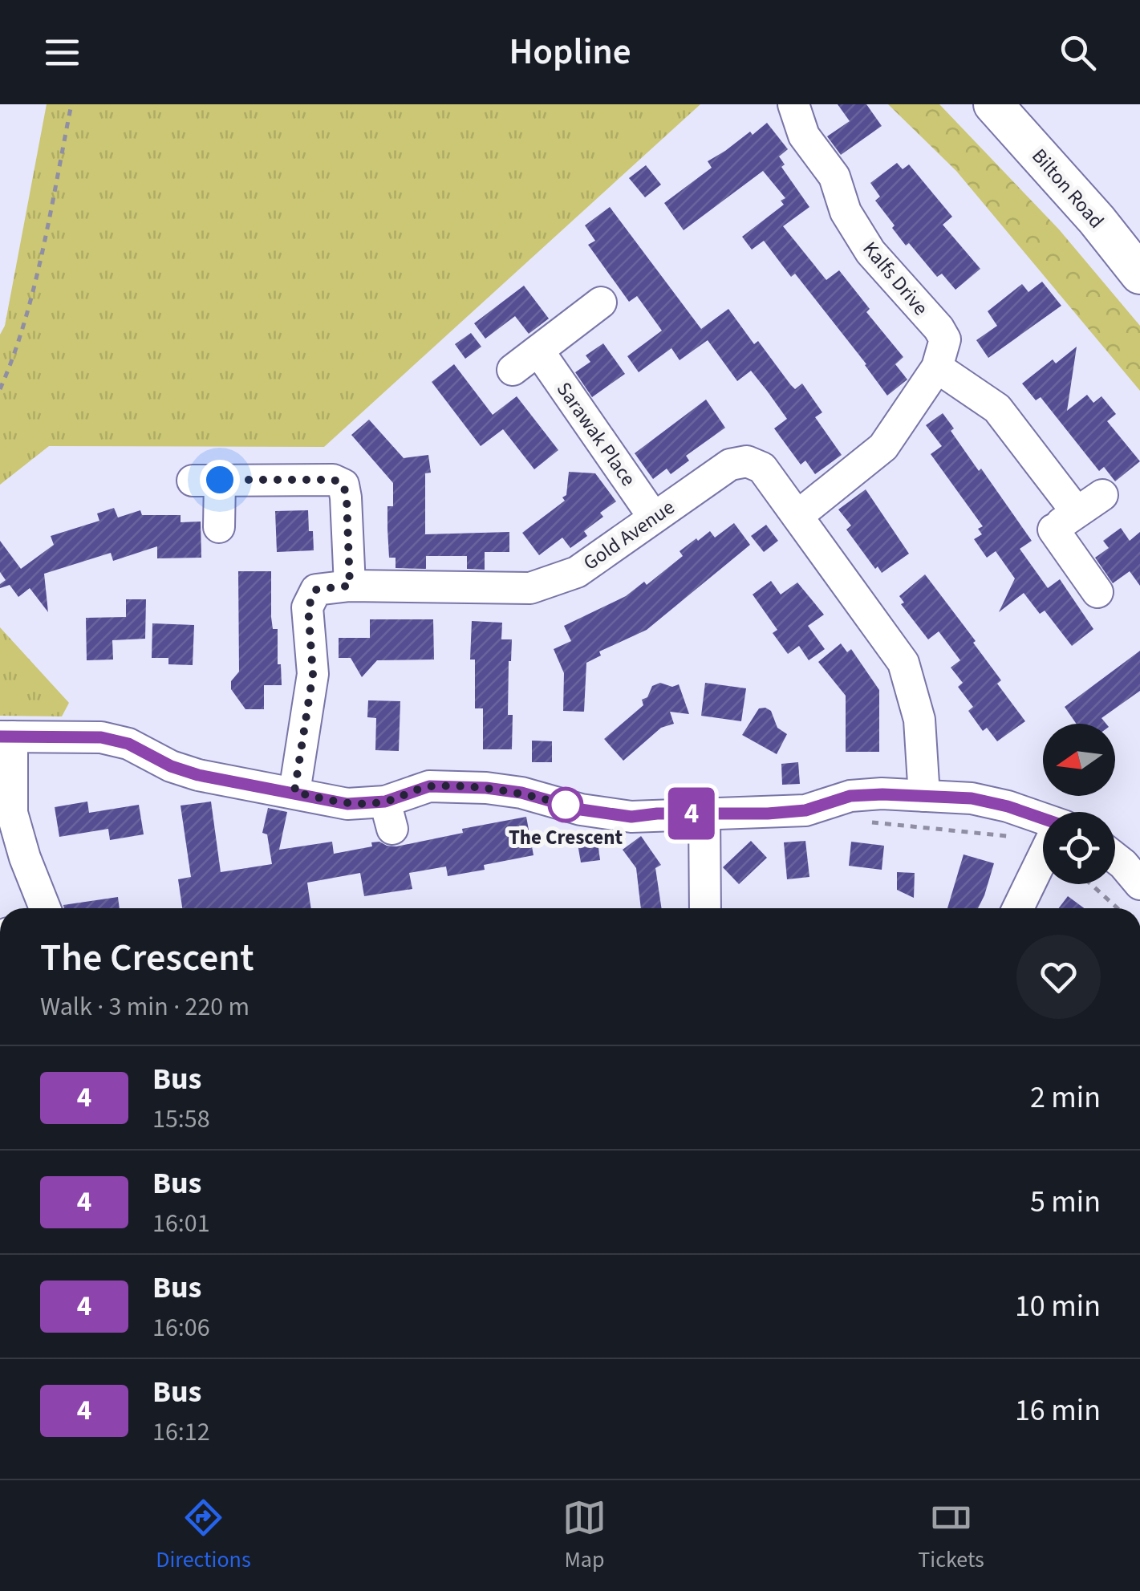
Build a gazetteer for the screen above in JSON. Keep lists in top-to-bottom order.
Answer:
{
  "streets": {
    "main road": ["Bilton Road"],
    "street": ["Kalfs Drive", "Sarawak Place", "Gold Avenue"]
  },
  "crossings": [
    ["Sarawak Place", "Gold Avenue"]
  ],
  "places": ["The Crescent"],
  "lines": ["bus line 4"],
  "north": "left",
  "page": {
    "header": "Hopline",
    "on_map": "4",
    "heading": ["The Crescent", "Walk · 3 min · 220 m"],
    "list": [
      {
        "mark": "4",
        "name": "Bus",
        "note": "15:58",
        "value": "2 min"
      },
      {
        "mark": "4",
        "name": "Bus",
        "note": "16:01",
        "value": "5 min"
      },
      {
        "mark": "4",
        "name": "Bus",
        "note": "16:06",
        "value": "10 min"
      },
      {
        "mark": "4",
        "name": "Bus",
        "note": "16:12",
        "value": "16 min"
      }
    ],
    "tabs": ["Directions", "Map", "Tickets"]
  }
}
